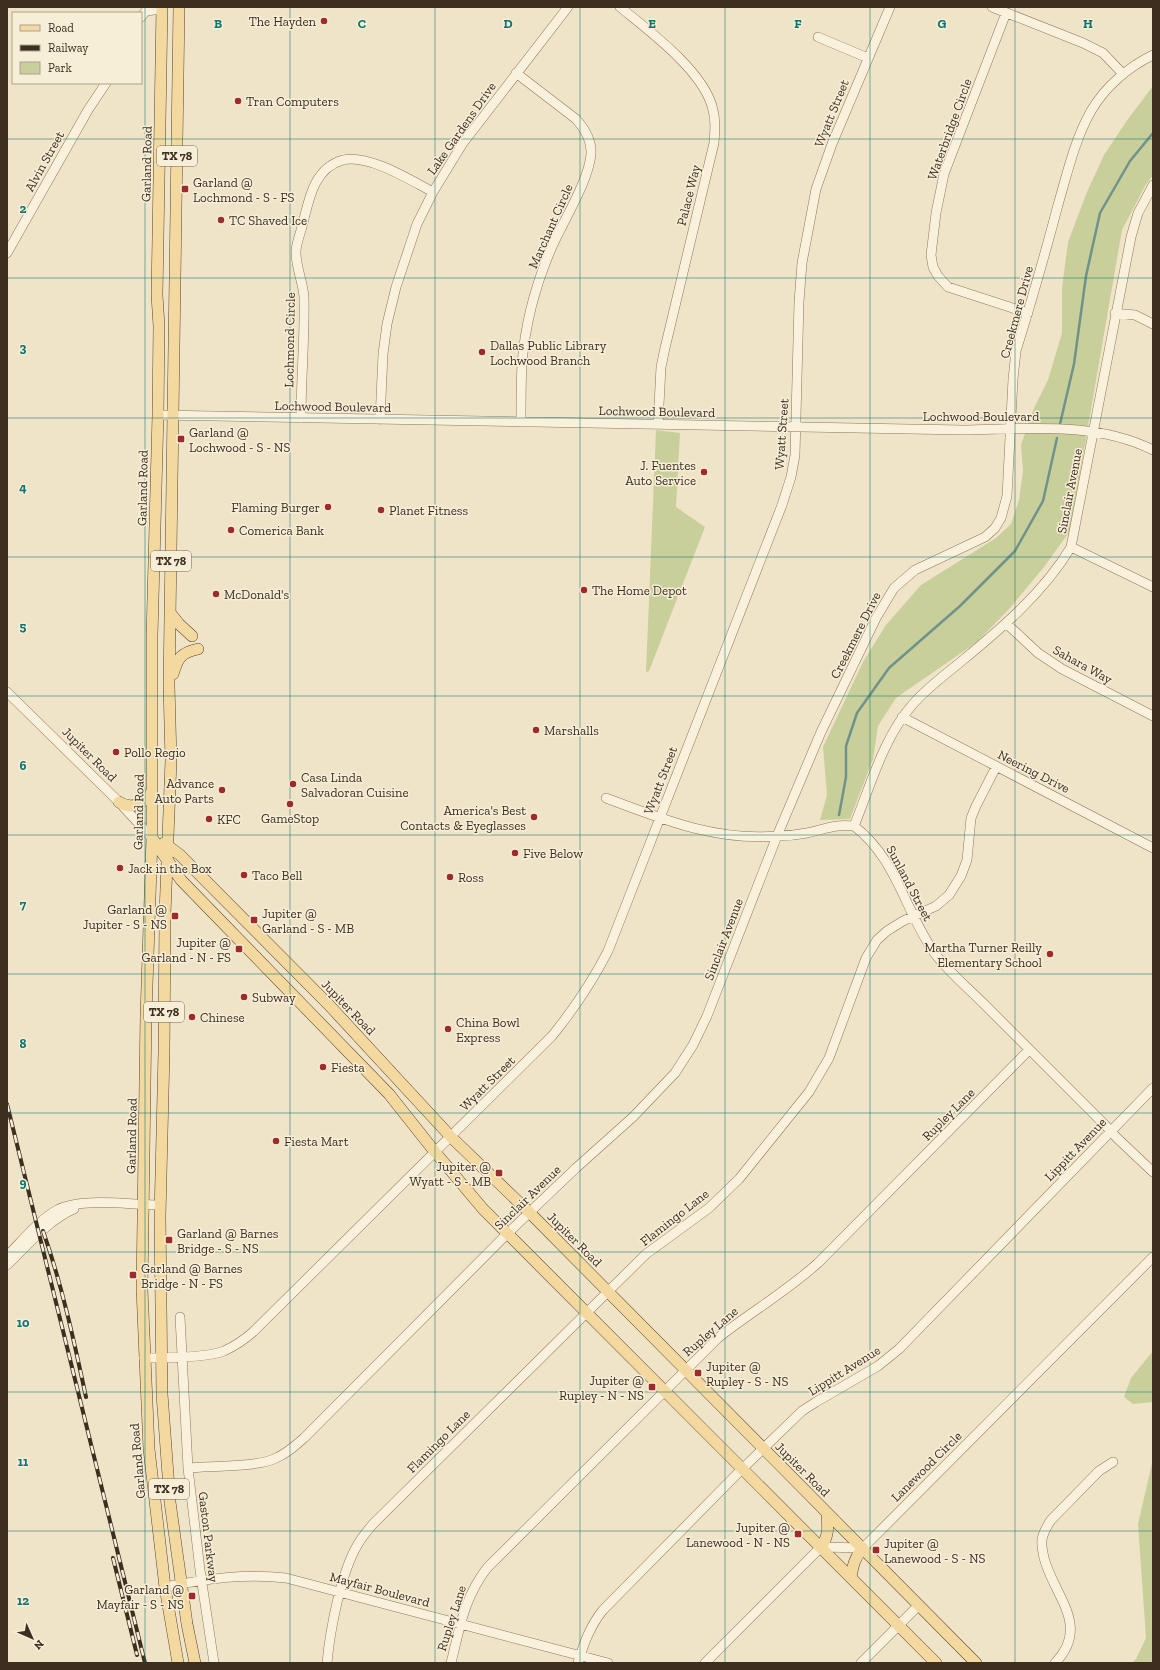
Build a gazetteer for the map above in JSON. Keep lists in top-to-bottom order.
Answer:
{
  "streets": {
    "main road": ["TX 78", "Garland Road", "Jupiter Road"],
    "street": [
      "Wyatt Street",
      "Lake Gardens Drive",
      "Waterbridge Circle",
      "Alvin Street",
      "Palace Way",
      "Marchant Circle",
      "Creekmere Drive",
      "Lochmond Circle",
      "Lochwood Boulevard",
      "Sinclair Avenue",
      "Sahara Way",
      "Neering Drive",
      "Sunland Street",
      "Rupley Lane",
      "Lippitt Avenue",
      "Flamingo Lane",
      "Lanewood Circle",
      "Gaston Parkway",
      "Mayfair Boulevard"
    ]
  },
  "crossings": [
    ["Wyatt Street", "TX 78"],
    ["Wyatt Street", "Garland Road"],
    ["Wyatt Street", "Lochwood Boulevard"],
    ["Wyatt Street", "Jupiter Road"],
    ["Wyatt Street", "Gaston Parkway"],
    ["Lake Gardens Drive", "Marchant Circle"],
    ["Lake Gardens Drive", "Lochmond Circle"],
    ["Lake Gardens Drive", "Lochwood Boulevard"],
    ["Waterbridge Circle", "Creekmere Drive"],
    ["TX 78", "Lochwood Boulevard"],
    ["TX 78", "Jupiter Road"],
    ["TX 78", "Mayfair Boulevard"],
    ["Garland Road", "Lochwood Boulevard"],
    ["Garland Road", "Jupiter Road"],
    ["Garland Road", "Mayfair Boulevard"],
    ["Palace Way", "Lochwood Boulevard"],
    ["Marchant Circle", "Lochwood Boulevard"],
    ["Creekmere Drive", "Lochwood Boulevard"],
    ["Creekmere Drive", "Sinclair Avenue"],
    ["Lochmond Circle", "Lochwood Boulevard"],
    ["Lochwood Boulevard", "Sinclair Avenue"],
    ["Sinclair Avenue", "Sahara Way"],
    ["Sinclair Avenue", "Jupiter Road"],
    ["Sinclair Avenue", "Neering Drive"],
    ["Sinclair Avenue", "Sunland Street"],
    ["Sinclair Avenue", "Gaston Parkway"],
    ["Jupiter Road", "Rupley Lane"],
    ["Jupiter Road", "Lippitt Avenue"],
    ["Jupiter Road", "Flamingo Lane"],
    ["Jupiter Road", "Lanewood Circle"],
    ["Neering Drive", "Flamingo Lane"],
    ["Sunland Street", "Rupley Lane"],
    ["Sunland Street", "Lippitt Avenue"],
    ["Sunland Street", "Flamingo Lane"],
    ["Rupley Lane", "Mayfair Boulevard"],
    ["Lippitt Avenue", "Mayfair Boulevard"],
    ["Flamingo Lane", "Mayfair Boulevard"],
    ["Gaston Parkway", "Mayfair Boulevard"]
  ],
  "places": {
    "other": [
      "The Hayden",
      "Tran Computers",
      "TC Shaved Ice",
      "Dallas Public Library Lochwood Branch",
      "J. Fuentes Auto Service",
      "Flaming Burger",
      "Planet Fitness",
      "Comerica Bank",
      "The Home Depot",
      "McDonald's",
      "Marshalls",
      "Pollo Regio",
      "Casa Linda Salvadoran Cuisine",
      "Advance Auto Parts",
      "GameStop",
      "America's Best Contacts & Eyeglasses",
      "KFC",
      "Five Below",
      "Jack in the Box",
      "Taco Bell",
      "Ross",
      "Martha Turner Reilly Elementary School",
      "Subway",
      "Chinese",
      "China Bowl Express",
      "Fiesta",
      "Fiesta Mart"
    ],
    "transit": [
      "Garland @ Lochmond - S - FS",
      "Garland @ Lochwood - S - NS",
      "Garland @ Jupiter - S - NS",
      "Jupiter @ Garland - S - MB",
      "Jupiter @ Garland - N - FS",
      "Jupiter @ Wyatt - S - MB",
      "Garland @ Barnes Bridge - S - NS",
      "Garland @ Barnes Bridge - N - FS",
      "Jupiter @ Rupley - S - NS",
      "Jupiter @ Rupley - N - NS",
      "Jupiter @ Lanewood - N - NS",
      "Jupiter @ Lanewood - S - NS",
      "Garland @ Mayfair - S - NS"
    ]
  },
  "legend": ["Road", "Railway", "Park"],
  "north": "bottom right",
  "grid": {
    "columns": [
      "B",
      "C",
      "D",
      "E",
      "F",
      "G",
      "H"
    ],
    "rows": [
      "2",
      "3",
      "4",
      "5",
      "6",
      "7",
      "8",
      "9",
      "10",
      "11",
      "12"
    ]
  }
}
